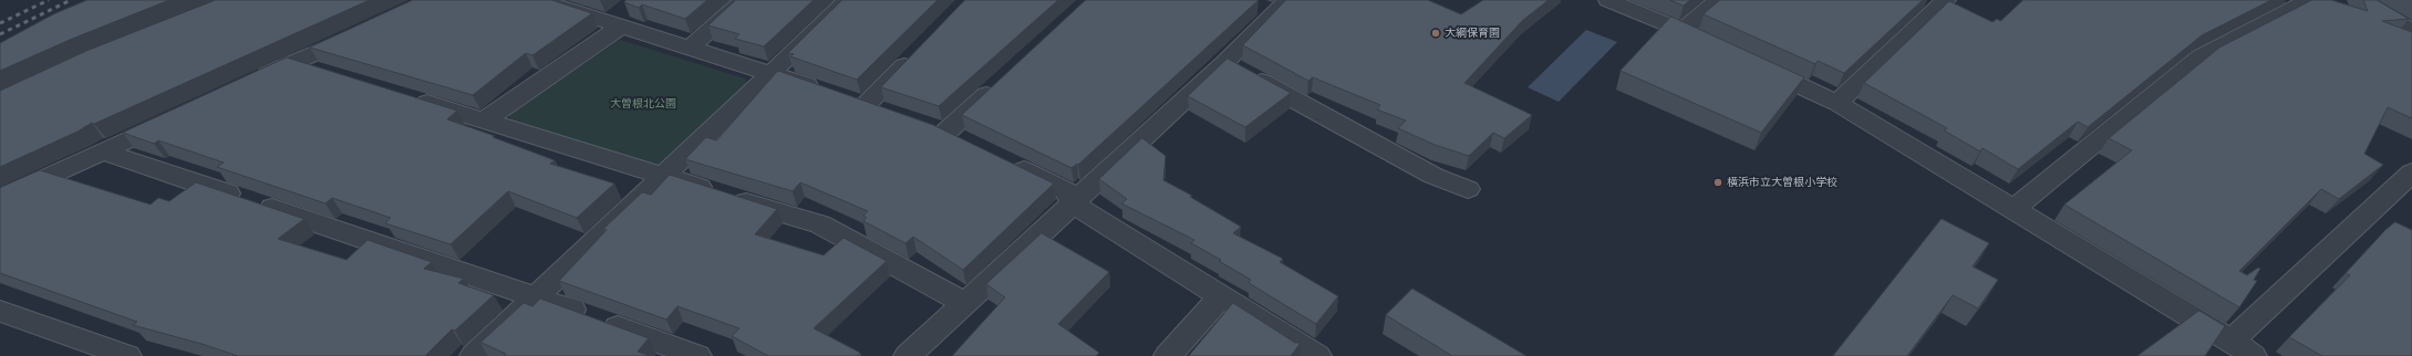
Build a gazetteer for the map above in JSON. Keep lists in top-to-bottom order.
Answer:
{
  "parks": ["大曽根北公園"],
  "places": ["大綱保育園", "横浜市立大曽根小学校"]
}
